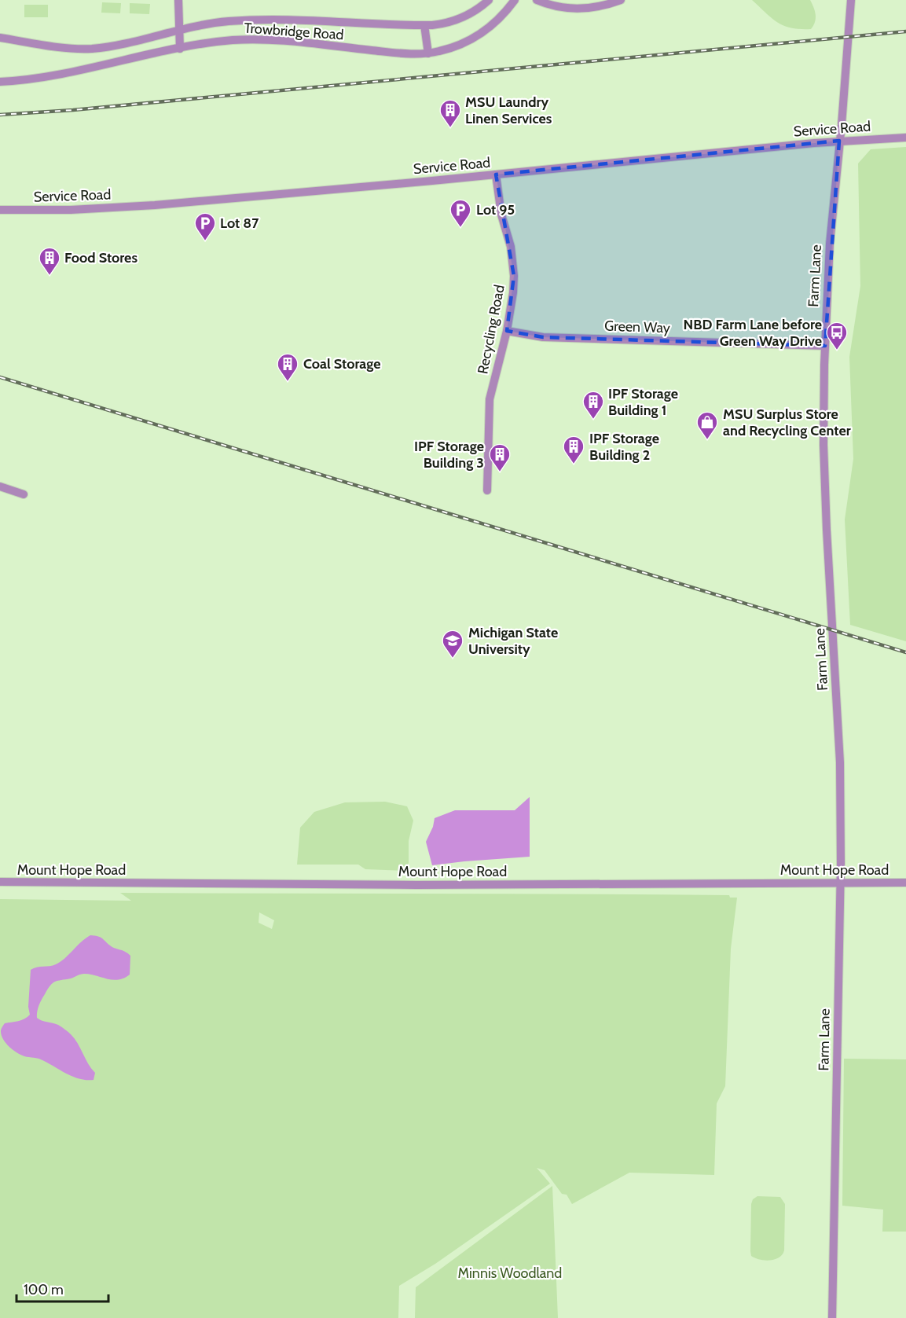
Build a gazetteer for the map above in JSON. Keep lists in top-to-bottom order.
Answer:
{
  "streets": {
    "street": [
      "Trowbridge Road",
      "Service Road",
      "Farm Lane",
      "Green Way",
      "Recycling Road",
      "Mount Hope Road"
    ]
  },
  "crossings": [
    ["Service Road", "Farm Lane"],
    ["Service Road", "Recycling Road"],
    ["Farm Lane", "Green Way"],
    ["Farm Lane", "Mount Hope Road"],
    ["Green Way", "Recycling Road"]
  ],
  "parks": ["Minnis Woodland"],
  "places": {
    "building": [
      "MSU Laundry Linen Services",
      "Food Stores",
      "Coal Storage",
      "IPF Storage Building 1",
      "IPF Storage Building 2",
      "IPF Storage Building 3"
    ],
    "parking": ["Lot 95", "Lot 87"],
    "bus stop": ["NBD Farm Lane before Green Way Drive"],
    "shop": ["MSU Surplus Store and Recycling Center"],
    "school or university": ["Michigan State University"]
  },
  "scale_bar": "100 m"
}
